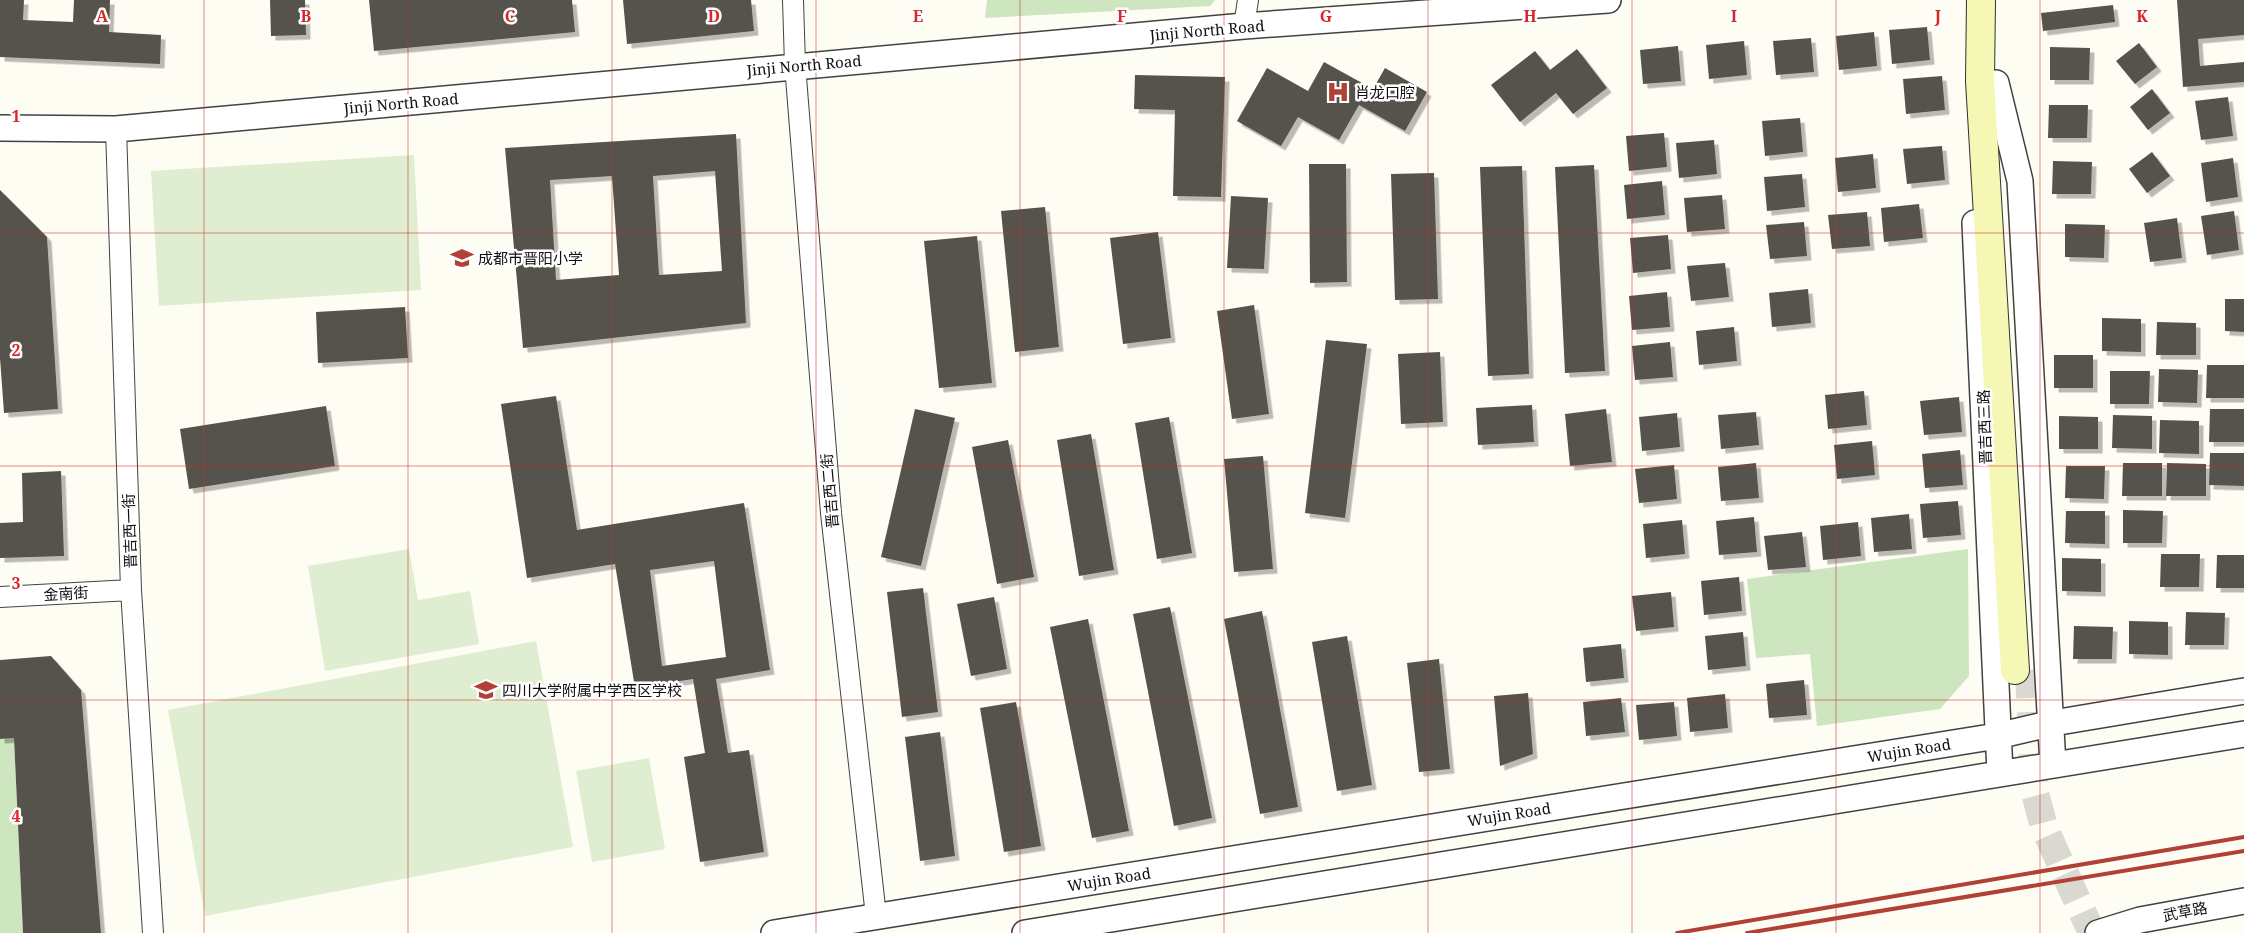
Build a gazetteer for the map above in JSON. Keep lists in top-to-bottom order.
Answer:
{
  "streets": {
    "main road": ["晋吉西三路"],
    "street": [
      "Jinji North Road",
      "晋吉西二街",
      "晋吉西一街",
      "金南街",
      "Wujin Road",
      "武草路"
    ]
  },
  "crossings": [
    ["Jinji North Road", "晋吉西二街"],
    ["Jinji North Road", "晋吉西一街"],
    ["晋吉西三路", "Wujin Road"],
    ["晋吉西二街", "Wujin Road"],
    ["晋吉西一街", "金南街"]
  ],
  "places": {
    "hospital": ["肖龙口腔"],
    "school or university": ["成都市晋阳小学", "四川大学附属中学西区学校"]
  },
  "grid": {
    "columns": [
      "A",
      "B",
      "C",
      "D",
      "E",
      "F",
      "G",
      "H",
      "I",
      "J",
      "K"
    ],
    "rows": [
      "1",
      "2",
      "3",
      "4"
    ]
  }
}
